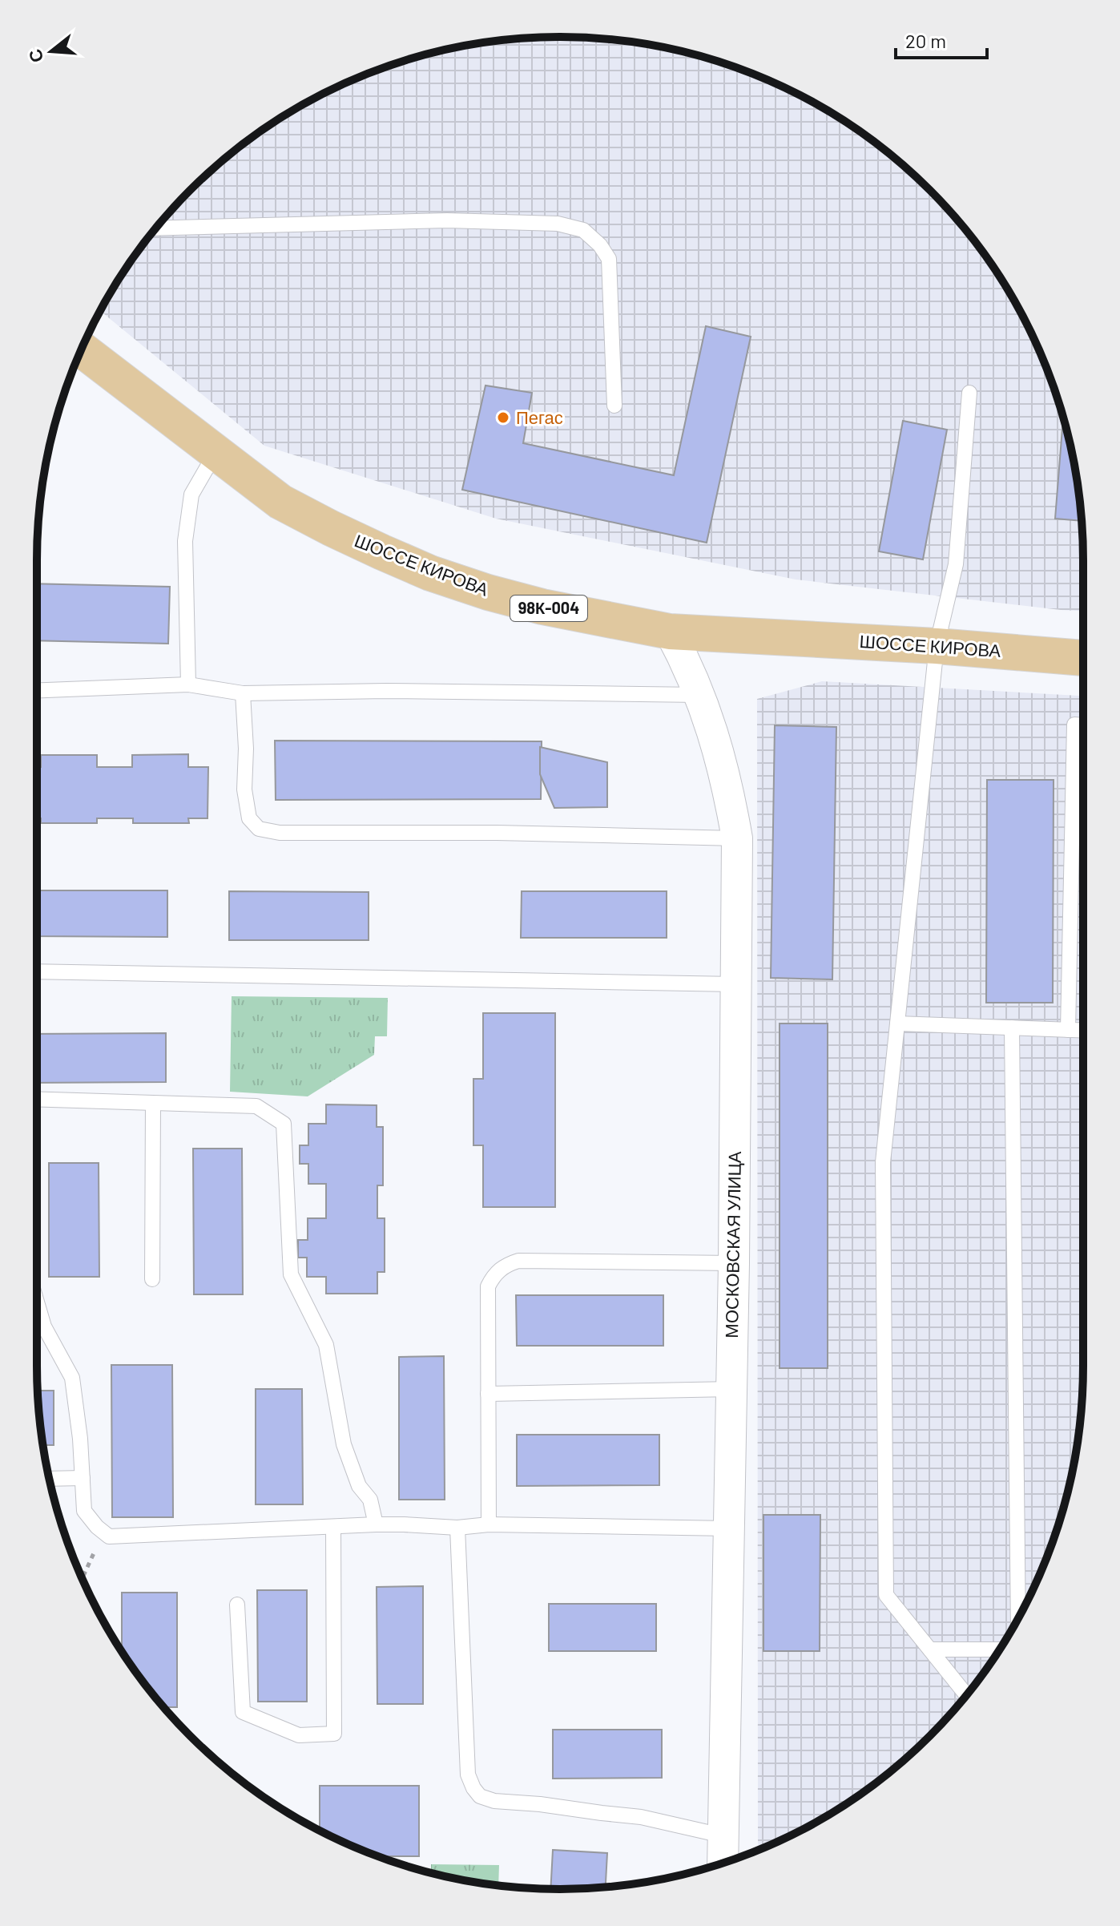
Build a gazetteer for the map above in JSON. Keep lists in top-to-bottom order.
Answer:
{
  "streets": {
    "main road": ["ШОССЕ КИРОВА", "98К-004"],
    "street": ["МОСКОВСКАЯ УЛИЦА"]
  },
  "crossings": [
    ["ШОССЕ КИРОВА", "МОСКОВСКАЯ УЛИЦА"]
  ],
  "places": ["Пегас"],
  "scale_bar": "20 m",
  "north": "left"
}
